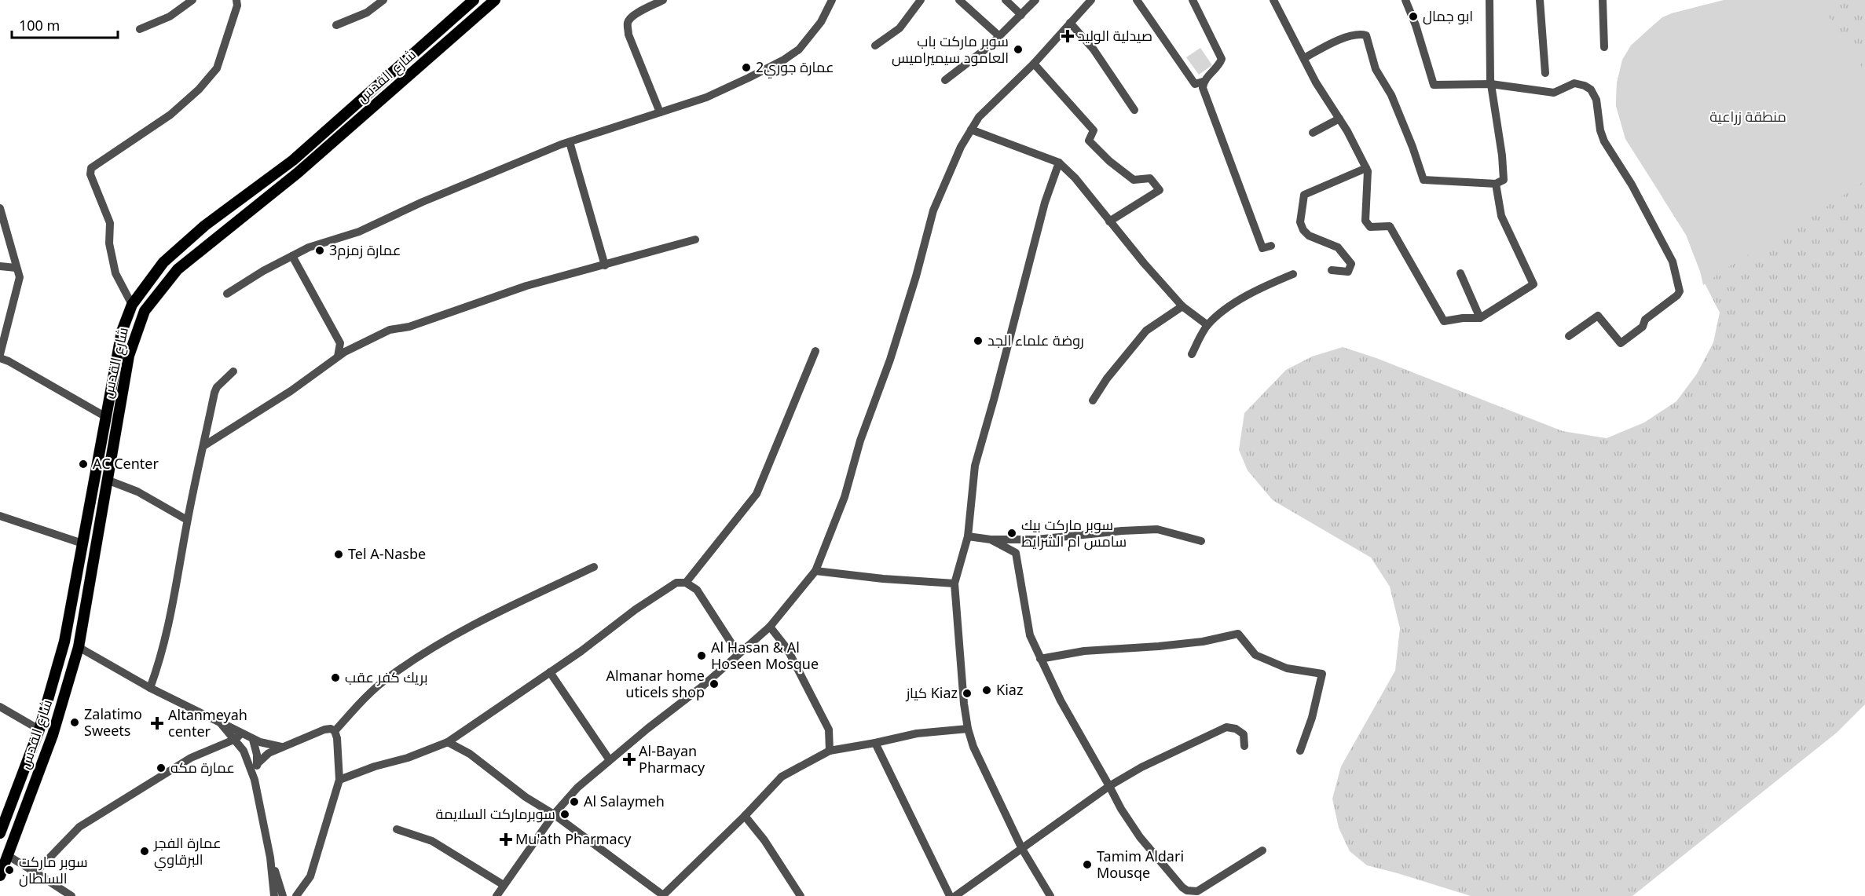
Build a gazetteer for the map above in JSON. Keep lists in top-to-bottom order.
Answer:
{
  "streets": {
    "main road": ["شارع القدس"]
  },
  "parks": ["منطقة زراعية"],
  "places": {
    "other": [
      "ابو جمال",
      "سوبر ماركت باب العامود سيميراميس",
      "عمارة جوري2",
      "عمارة زمزم3",
      "روضة علماء الجد",
      "AC Center",
      "سوبر ماركت بيك سامس ام الشرايط",
      "Tel A-Nasbe",
      "Al Hasan & Al Hoseen Mosque",
      "بريك كفر عقب",
      "Almanar home uticels shop",
      "Kiaz",
      "كياز Kiaz",
      "Zalatimo Sweets",
      "عمارة مكه",
      "Al Salaymeh",
      "سوبرماركت السلايمة",
      "عمارة الفجر البرقاوي",
      "Tamim Aldari Mousqe",
      "سوبر ماركت السلطان"
    ],
    "health": [
      "صيدلية الوليد",
      "Altanmeyah center",
      "Al-Bayan Pharmacy",
      "Mu'ath Pharmacy"
    ]
  },
  "scale_bar": "100 m"
}
